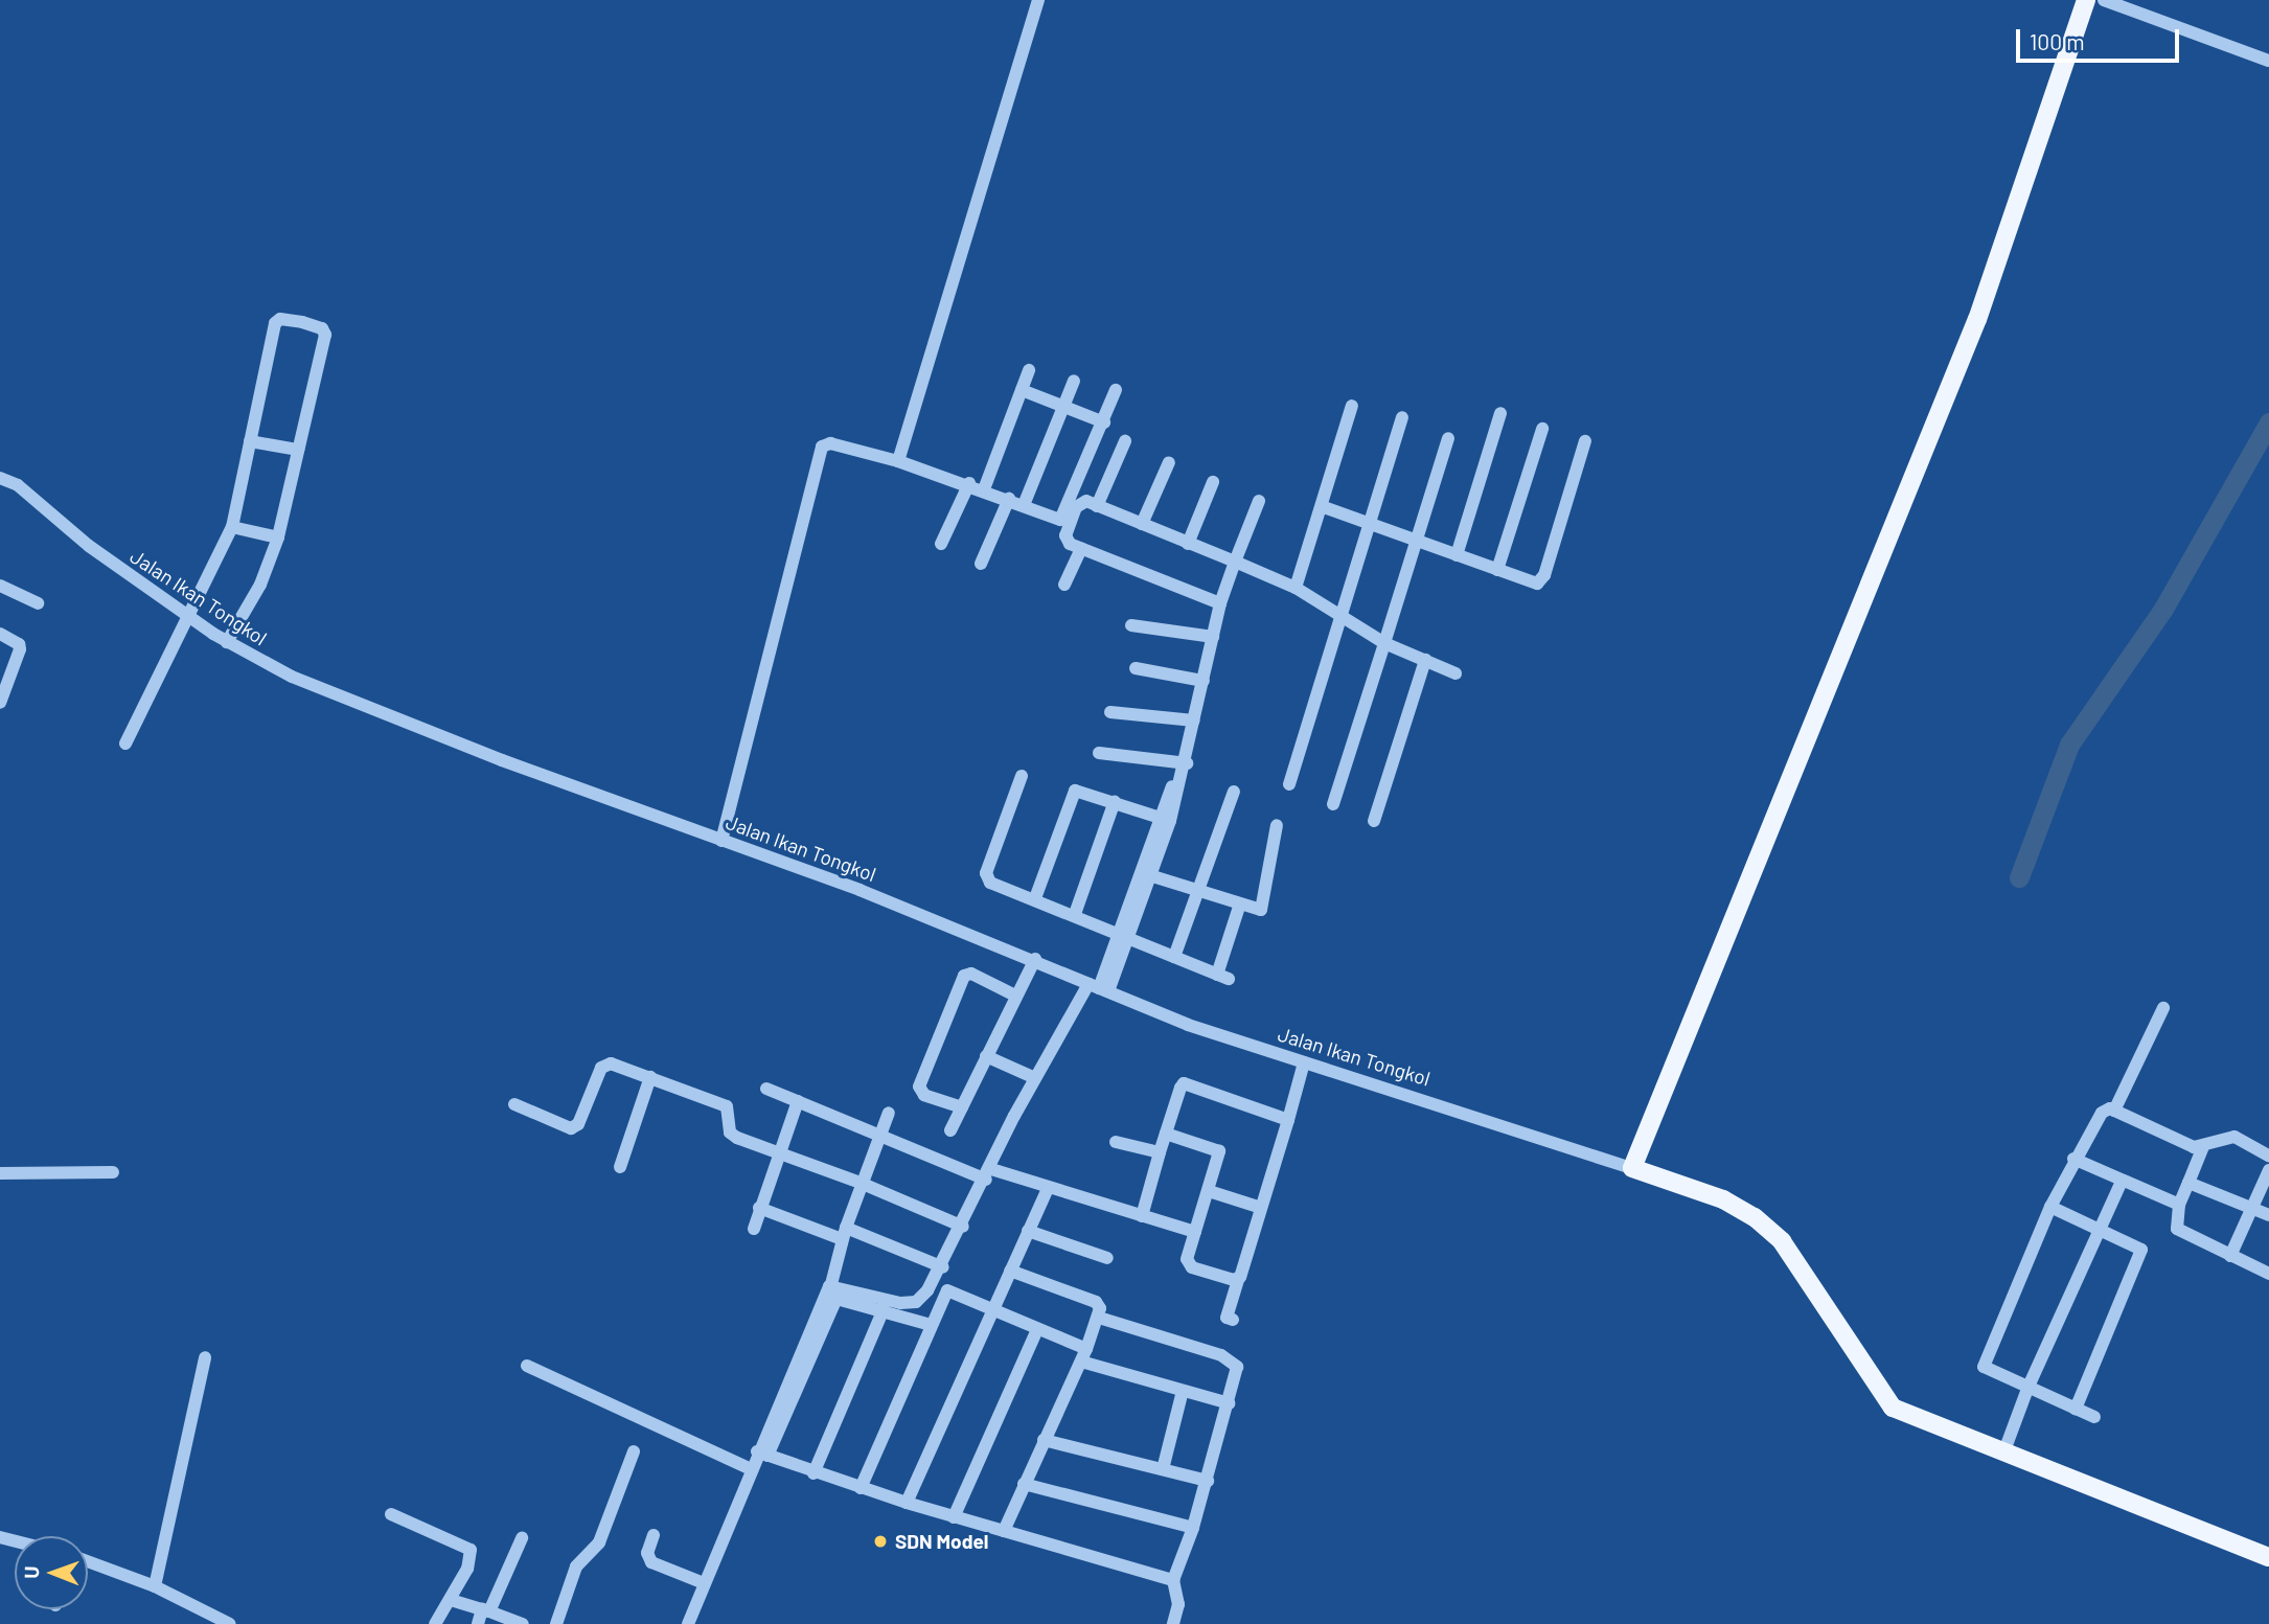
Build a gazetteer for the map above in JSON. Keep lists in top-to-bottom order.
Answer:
{
  "streets": {
    "street": ["Jalan Ikan Tongkol"]
  },
  "places": ["SDN Model"],
  "scale_bar": "100 m",
  "north": "left"
}
